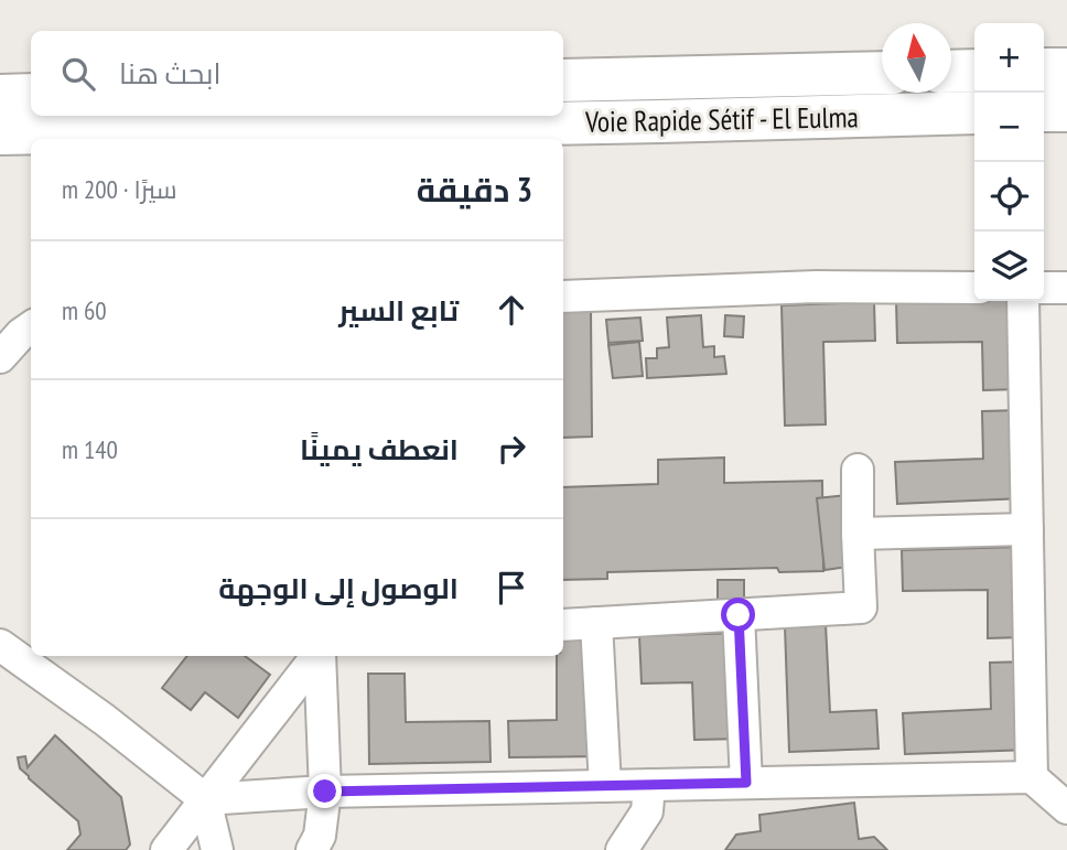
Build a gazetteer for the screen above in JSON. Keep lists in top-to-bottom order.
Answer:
{
  "streets": {
    "highway": ["Voie Rapide Sétif - El Eulma"]
  },
  "north": "top",
  "page": {
    "map_buttons": ["+", "−"],
    "search": "ابحث هنا",
    "heading": ["3 دقيقة", "سيرًا · 200 m"],
    "list": [
      ["تابع السير", "60 m"],
      ["انعطف يمينًا", "140 m"],
      "الوصول إلى الوجهة"
    ]
  }
}
